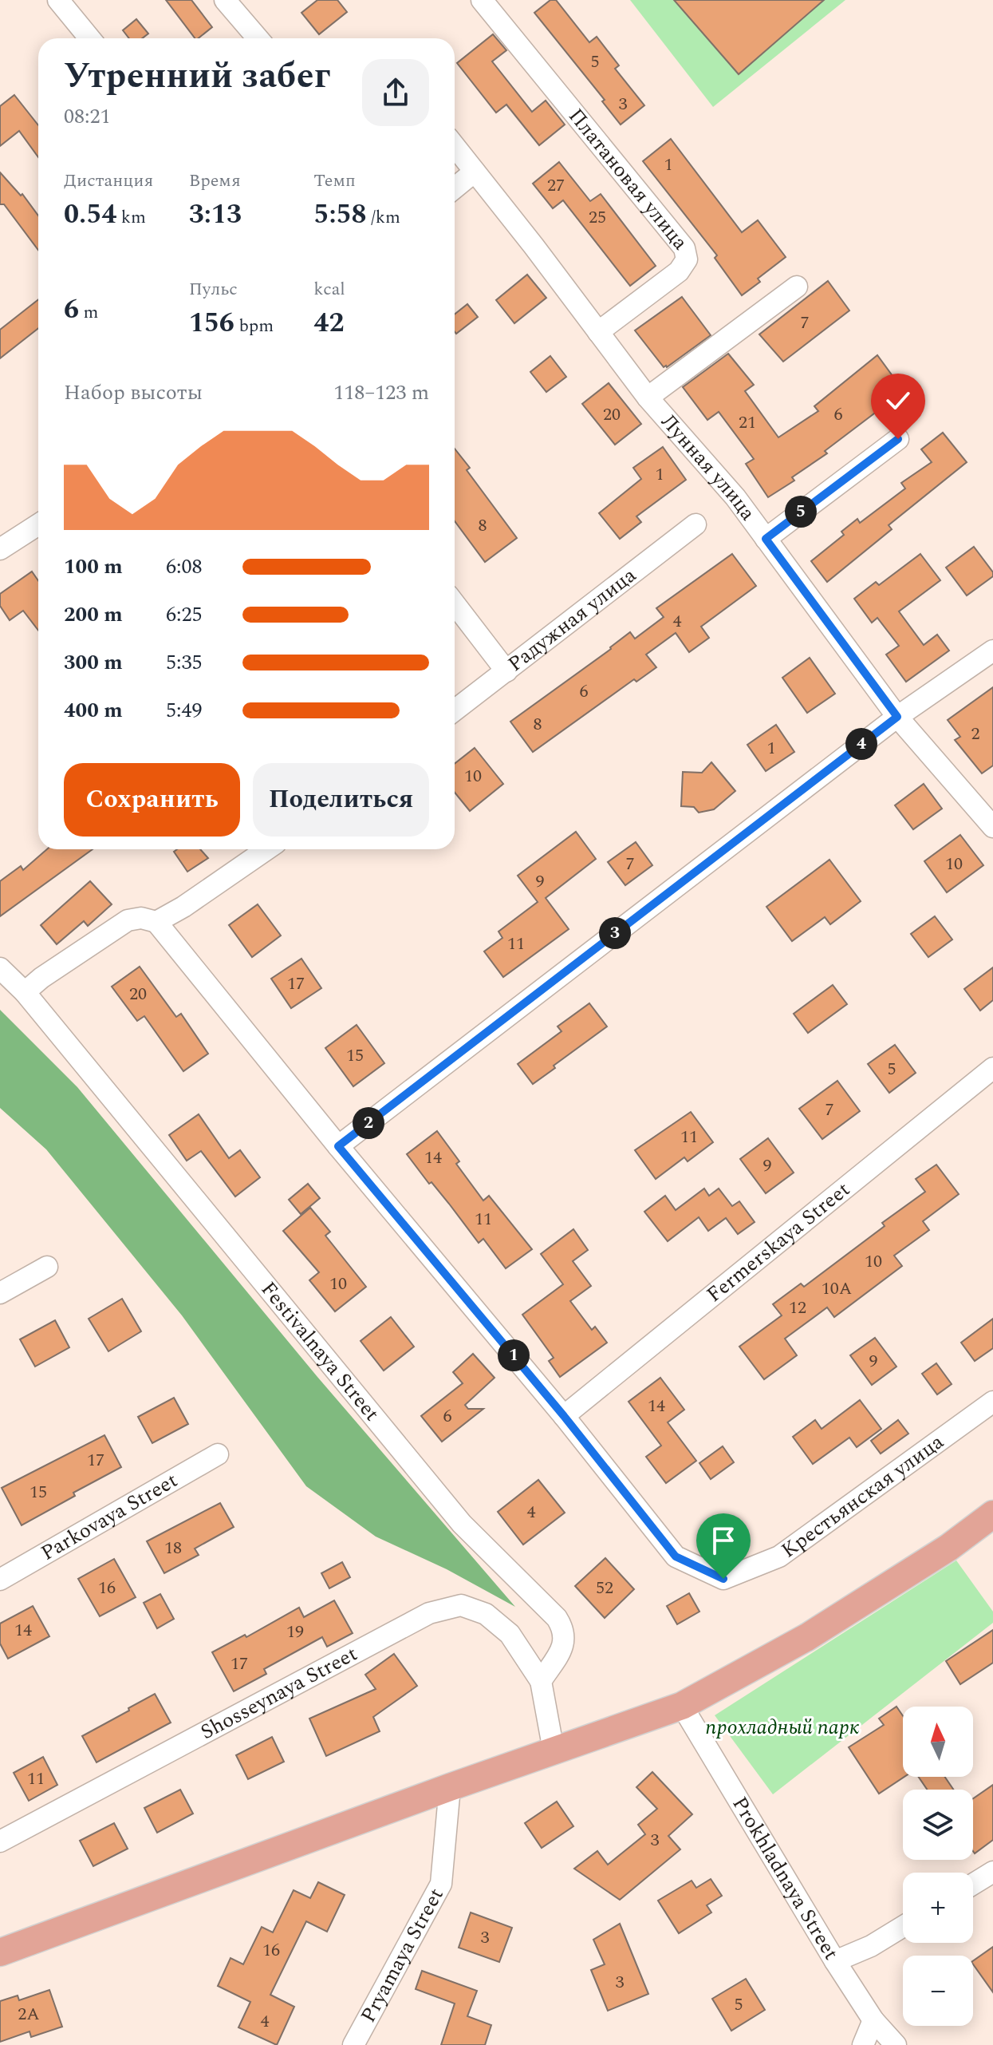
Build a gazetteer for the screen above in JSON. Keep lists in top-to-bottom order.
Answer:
{
  "streets": {
    "street": [
      "Платановая улица",
      "Лунная улица",
      "Радужная улица",
      "Fermerskaya Street",
      "Festivalnaya Street",
      "Крестьянская улица",
      "Parkovaya Street",
      "Shosseynaya Street",
      "Prokhladnaya Street",
      "Pryamaya Street"
    ]
  },
  "crossings": [
    ["Платановая улица", "Лунная улица"],
    ["Fermerskaya Street", "Крестьянская улица"],
    ["Festivalnaya Street", "Shosseynaya Street"]
  ],
  "parks": ["прохладный парк"],
  "house_numbers": [
    "5",
    "3",
    "1",
    "27",
    "25",
    "7",
    "20",
    "6",
    "21",
    "1",
    "8",
    "4",
    "6",
    "8",
    "2",
    "1",
    "10",
    "7",
    "10",
    "9",
    "11",
    "17",
    "20",
    "15",
    "5",
    "7",
    "11",
    "14",
    "9",
    "11",
    "10",
    "10",
    "10А",
    "12",
    "9",
    "14",
    "6",
    "17",
    "15",
    "4",
    "18",
    "16",
    "52",
    "14",
    "19",
    "17",
    "11",
    "3",
    "3",
    "16",
    "3",
    "5",
    "2А",
    "4"
  ],
  "north": "top",
  "page": {
    "heading": ["Утренний забег", "08:21"],
    "stats": [
      ["Дистанция", "0.54 km"],
      ["Время", "3:13"],
      ["Темп", "5:58 /km"],
      ["6 m"],
      ["Пульс", "156 bpm"],
      ["kcal", "42"]
    ],
    "chart": ["Набор высоты", "118–123 m"],
    "pins": [
      "5",
      "4",
      "3",
      "2",
      "1"
    ],
    "list": [
      {
        "name": "100 m",
        "note": "6:08"
      },
      {
        "name": "200 m",
        "note": "6:25"
      },
      {
        "name": "300 m",
        "note": "5:35"
      },
      {
        "name": "400 m",
        "note": "5:49"
      }
    ],
    "buttons": ["Сохранить", "Поделиться"],
    "map_buttons": ["+", "−"]
  }
}
